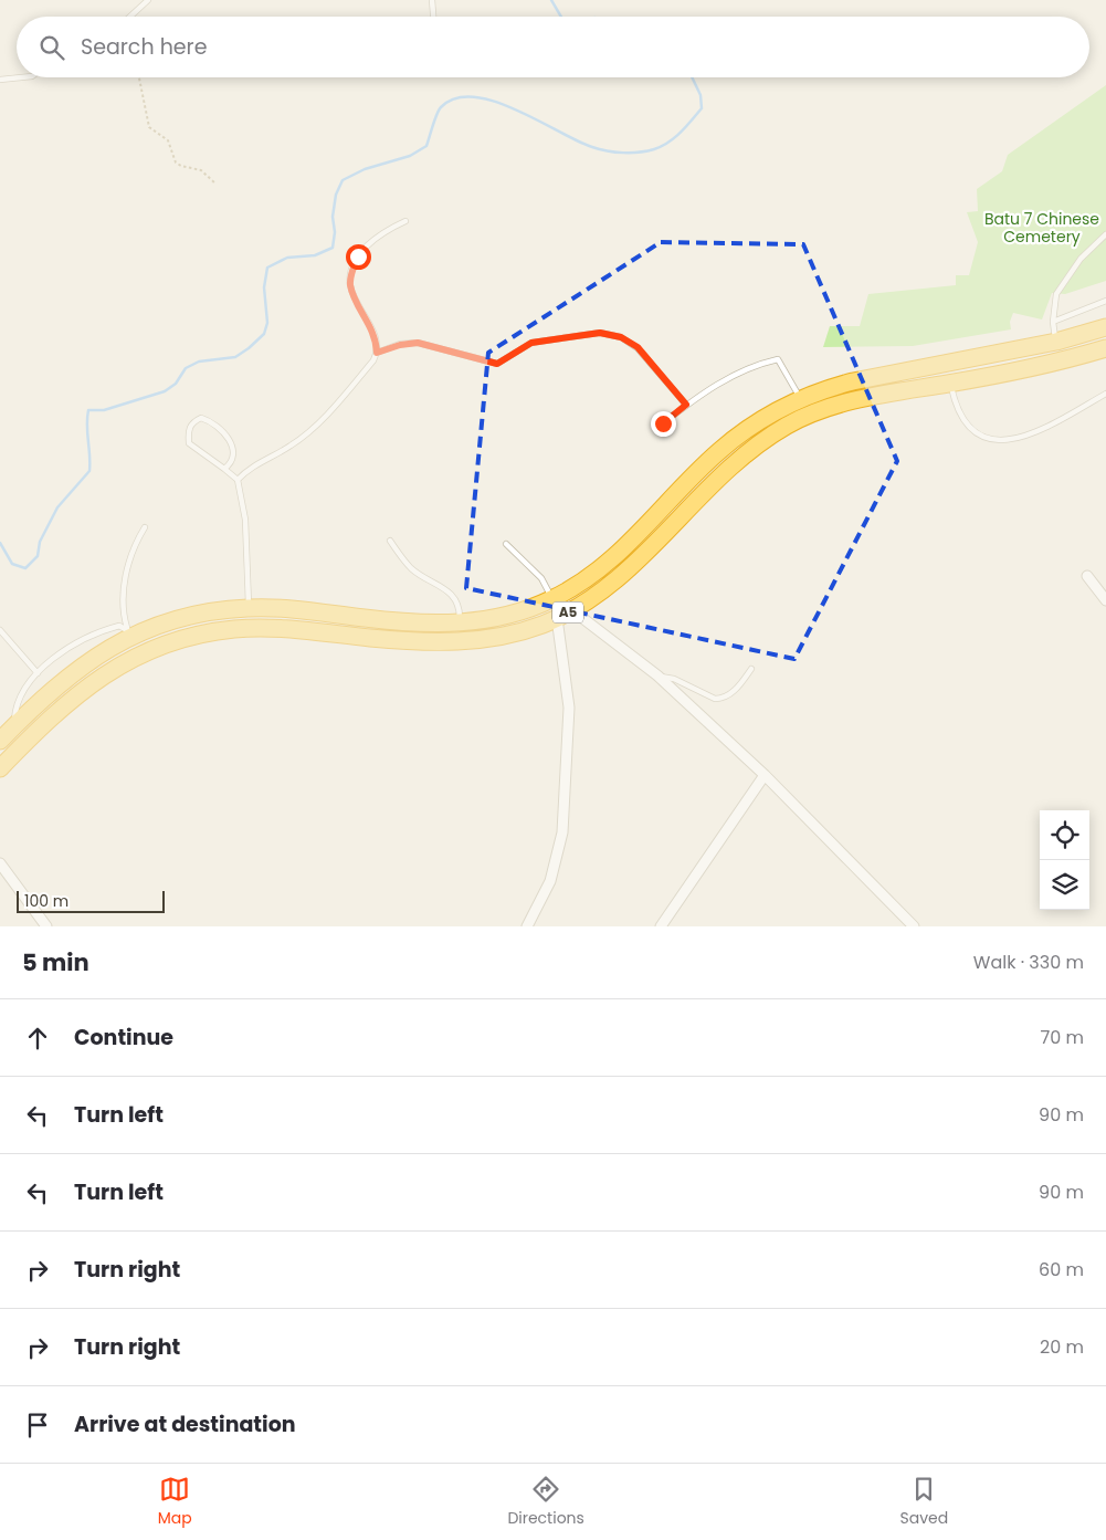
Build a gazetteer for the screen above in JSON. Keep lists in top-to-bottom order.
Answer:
{
  "streets": {
    "highway": ["A5"]
  },
  "parks": ["Batu 7 Chinese Cemetery"],
  "scale_bar": "100 m",
  "page": {
    "search": "Search here",
    "scale": "100 m",
    "heading": ["5 min", "Walk · 330 m"],
    "list": [
      ["Continue", "70 m"],
      ["Turn left", "90 m"],
      ["Turn left", "90 m"],
      ["Turn right", "60 m"],
      ["Turn right", "20 m"],
      "Arrive at destination"
    ],
    "nav": ["Map", "Directions", "Saved"]
  }
}
